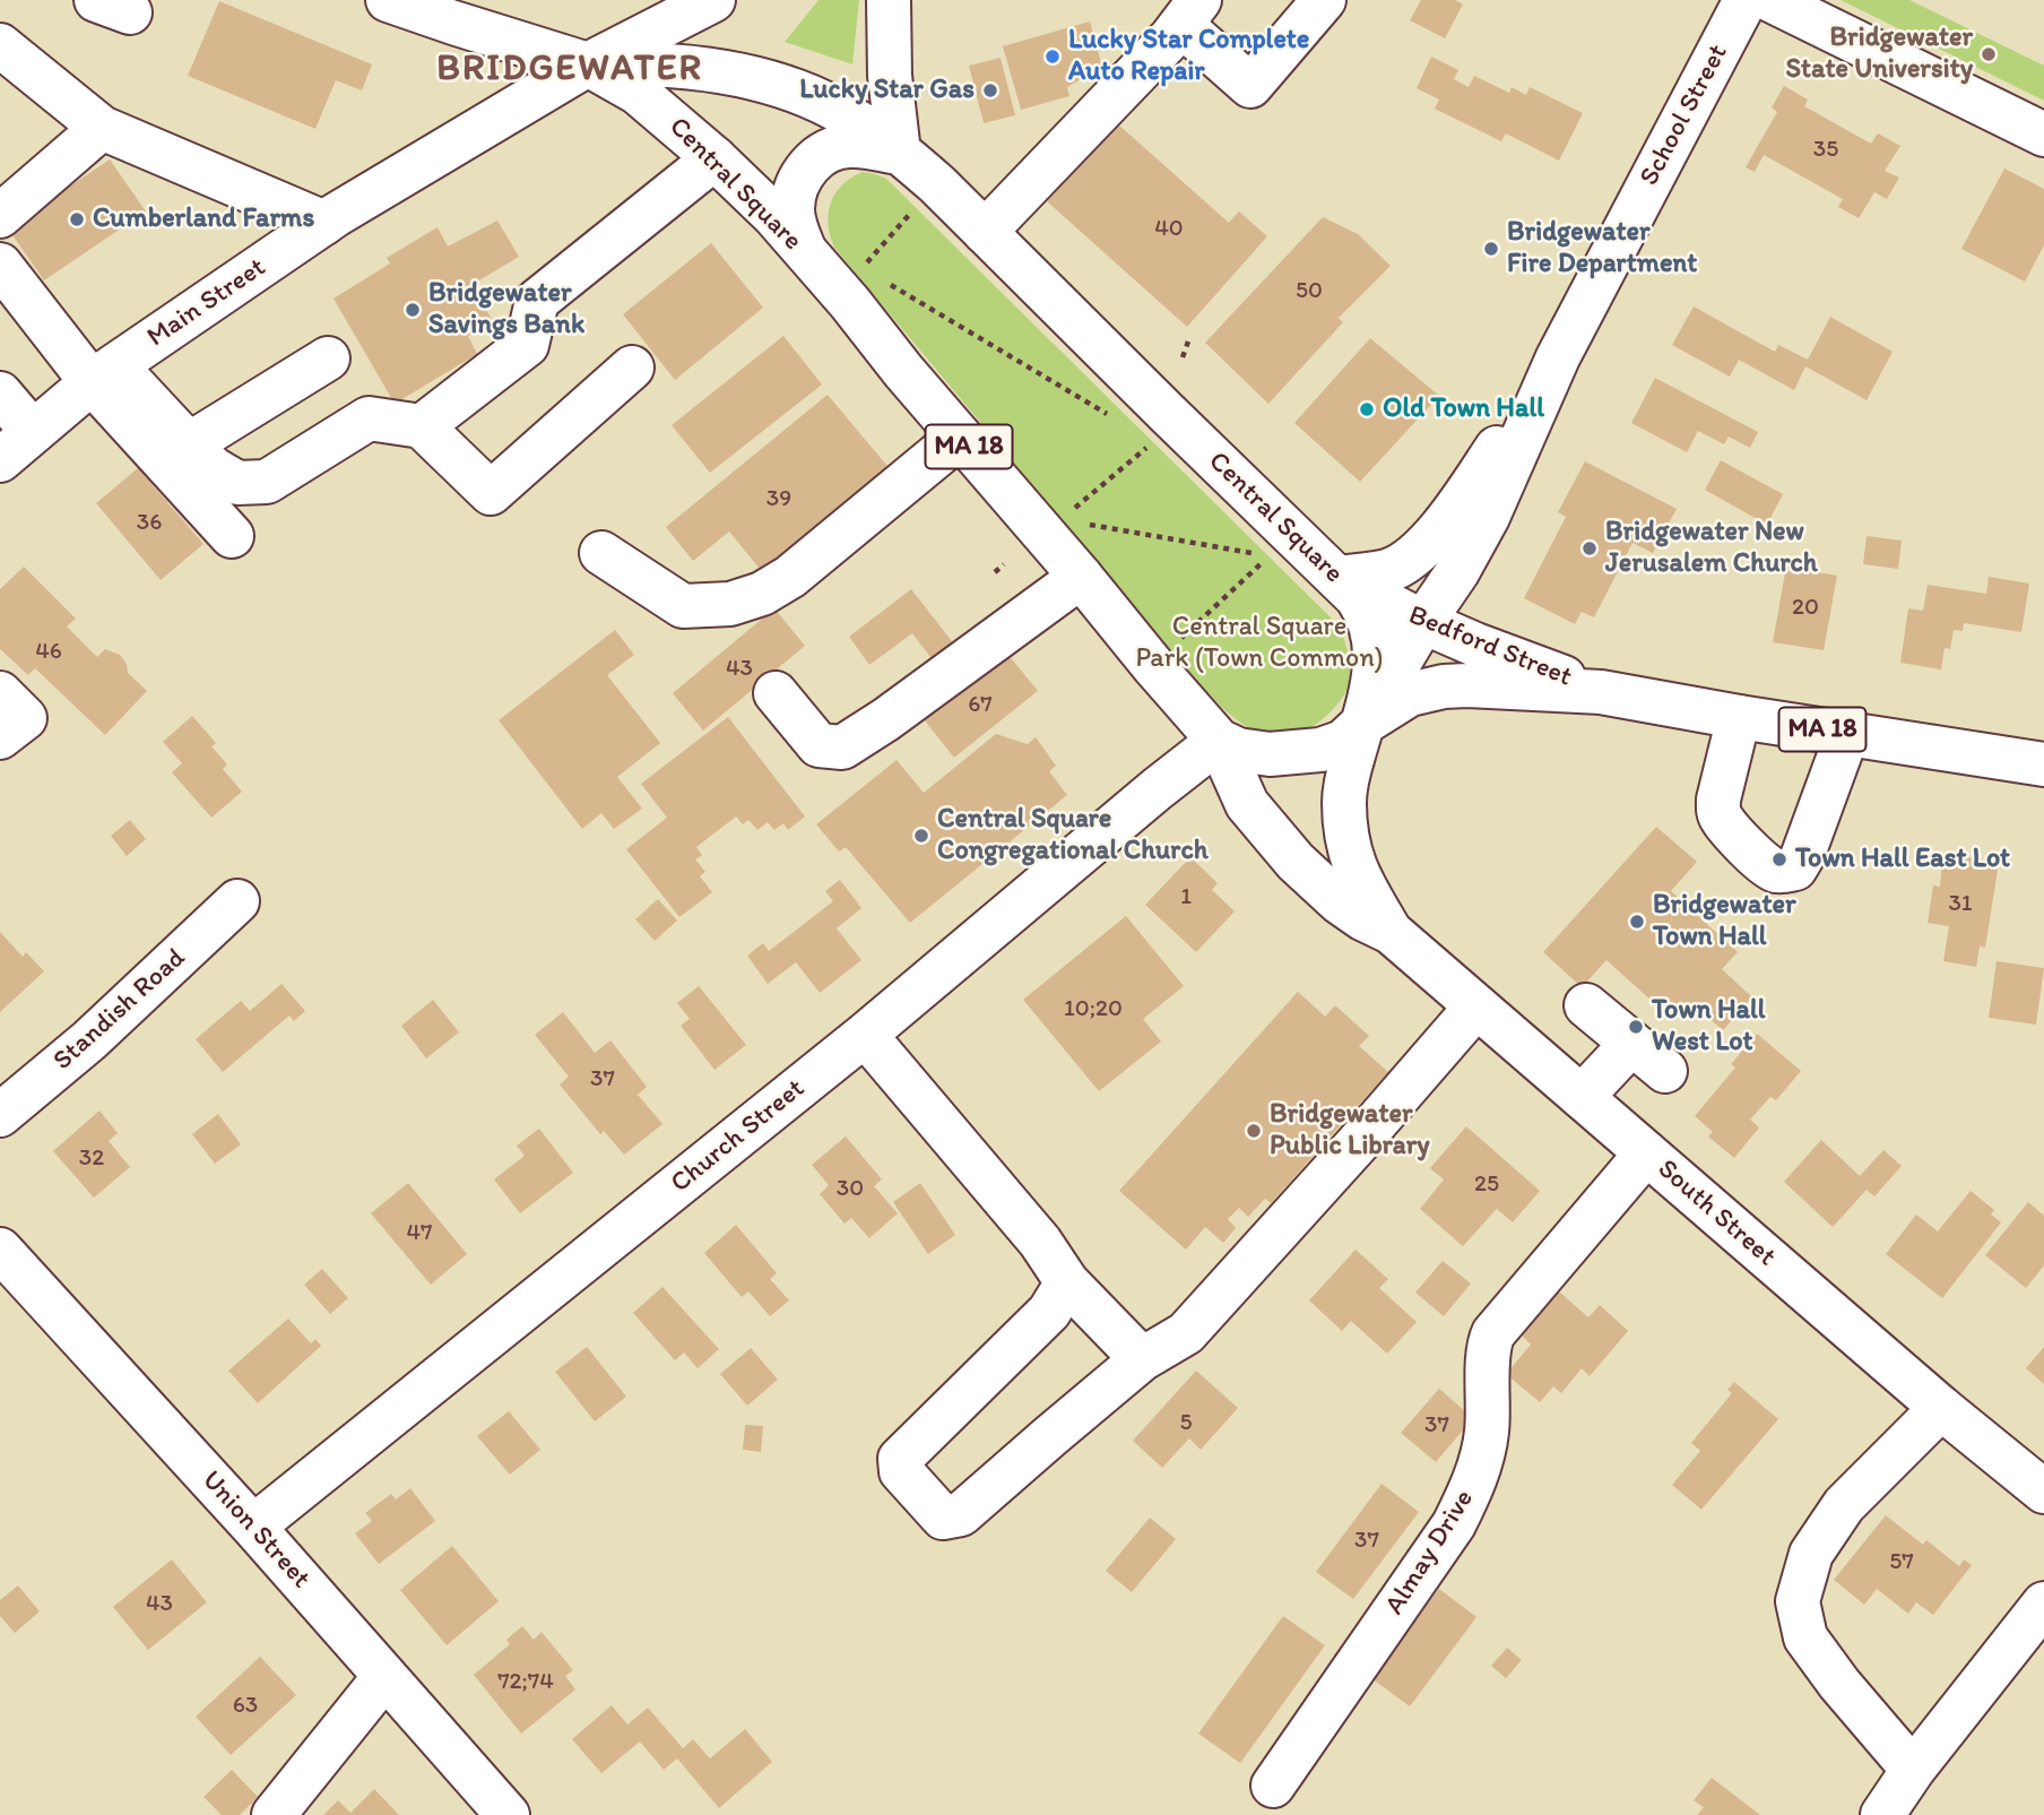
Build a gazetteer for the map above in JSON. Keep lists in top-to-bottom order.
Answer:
{
  "streets": {
    "main road": [
      "School Street",
      "Central Square",
      "Main Street",
      "MA 18",
      "Bedford Street",
      "Standish Road",
      "Church Street",
      "South Street",
      "Union Street",
      "Almay Drive"
    ]
  },
  "crossings": [
    ["School Street", "Central Square"],
    ["School Street", "MA 18"],
    ["School Street", "Bedford Street"],
    ["School Street", "South Street"],
    ["Central Square", "Main Street"],
    ["Central Square", "MA 18"],
    ["Central Square", "Bedford Street"],
    ["Central Square", "Church Street"],
    ["Central Square", "South Street"],
    ["Main Street", "MA 18"],
    ["MA 18", "Bedford Street"],
    ["MA 18", "Church Street"],
    ["MA 18", "South Street"],
    ["Bedford Street", "South Street"],
    ["Church Street", "South Street"],
    ["Church Street", "Union Street"],
    ["South Street", "Almay Drive"]
  ],
  "districts": ["BRIDGEWATER"],
  "parks": ["Central Square Park (Town Common)"],
  "places": [
    "Bridgewater State University",
    "Lucky Star Complete Auto Repair",
    "Lucky Star Gas",
    "Cumberland Farms",
    "Bridgewater Fire Department",
    "Bridgewater Savings Bank",
    "Old Town Hall",
    "Bridgewater New Jerusalem Church",
    "Central Square Congregational Church",
    "Town Hall East Lot",
    "Bridgewater Town Hall",
    "Town Hall West Lot",
    "Bridgewater Public Library"
  ],
  "house_numbers": [
    "35",
    "40",
    "50",
    "39",
    "36",
    "20",
    "46",
    "43",
    "67",
    "1",
    "31",
    "10;20",
    "37",
    "32",
    "25",
    "30",
    "47",
    "5",
    "37",
    "37",
    "57",
    "43",
    "72;74",
    "63"
  ]
}
